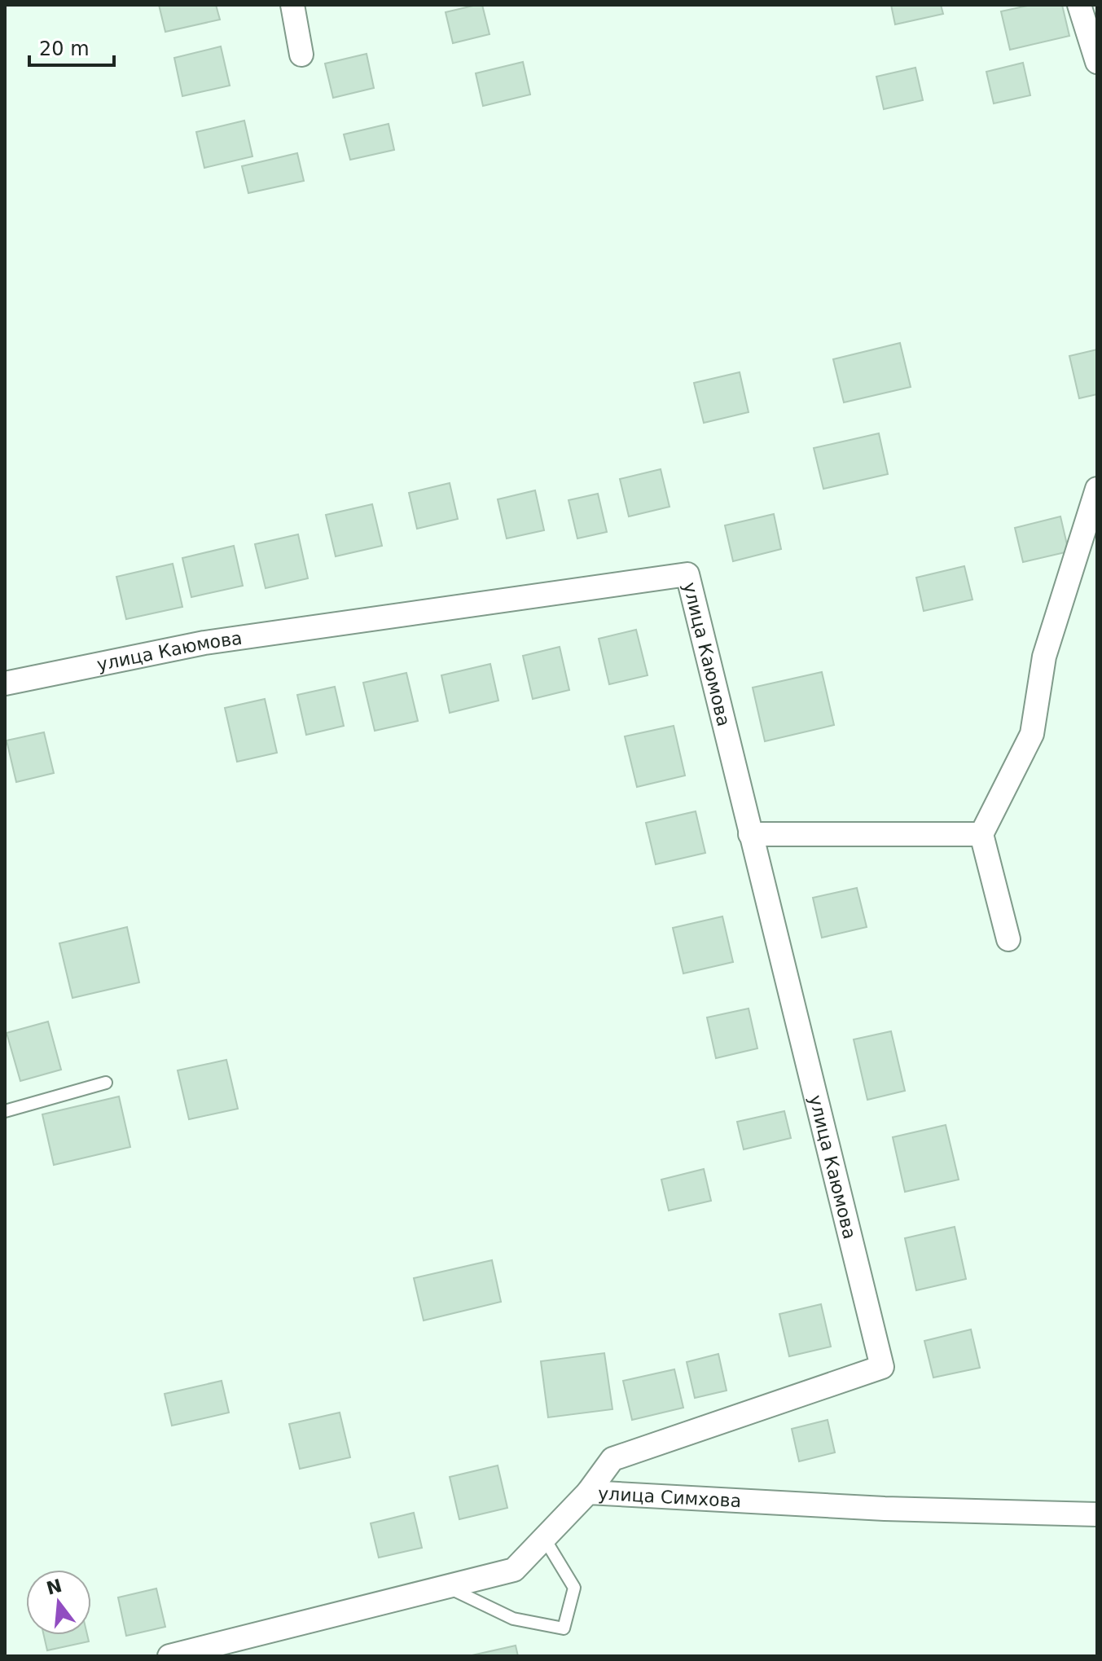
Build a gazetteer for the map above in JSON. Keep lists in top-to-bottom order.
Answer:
{
  "streets": {
    "street": ["улица Каюмова", "улица Симхова"]
  },
  "crossings": [
    ["улица Каюмова", "улица Симхова"]
  ],
  "scale_bar": "20 m",
  "north": "top"
}
